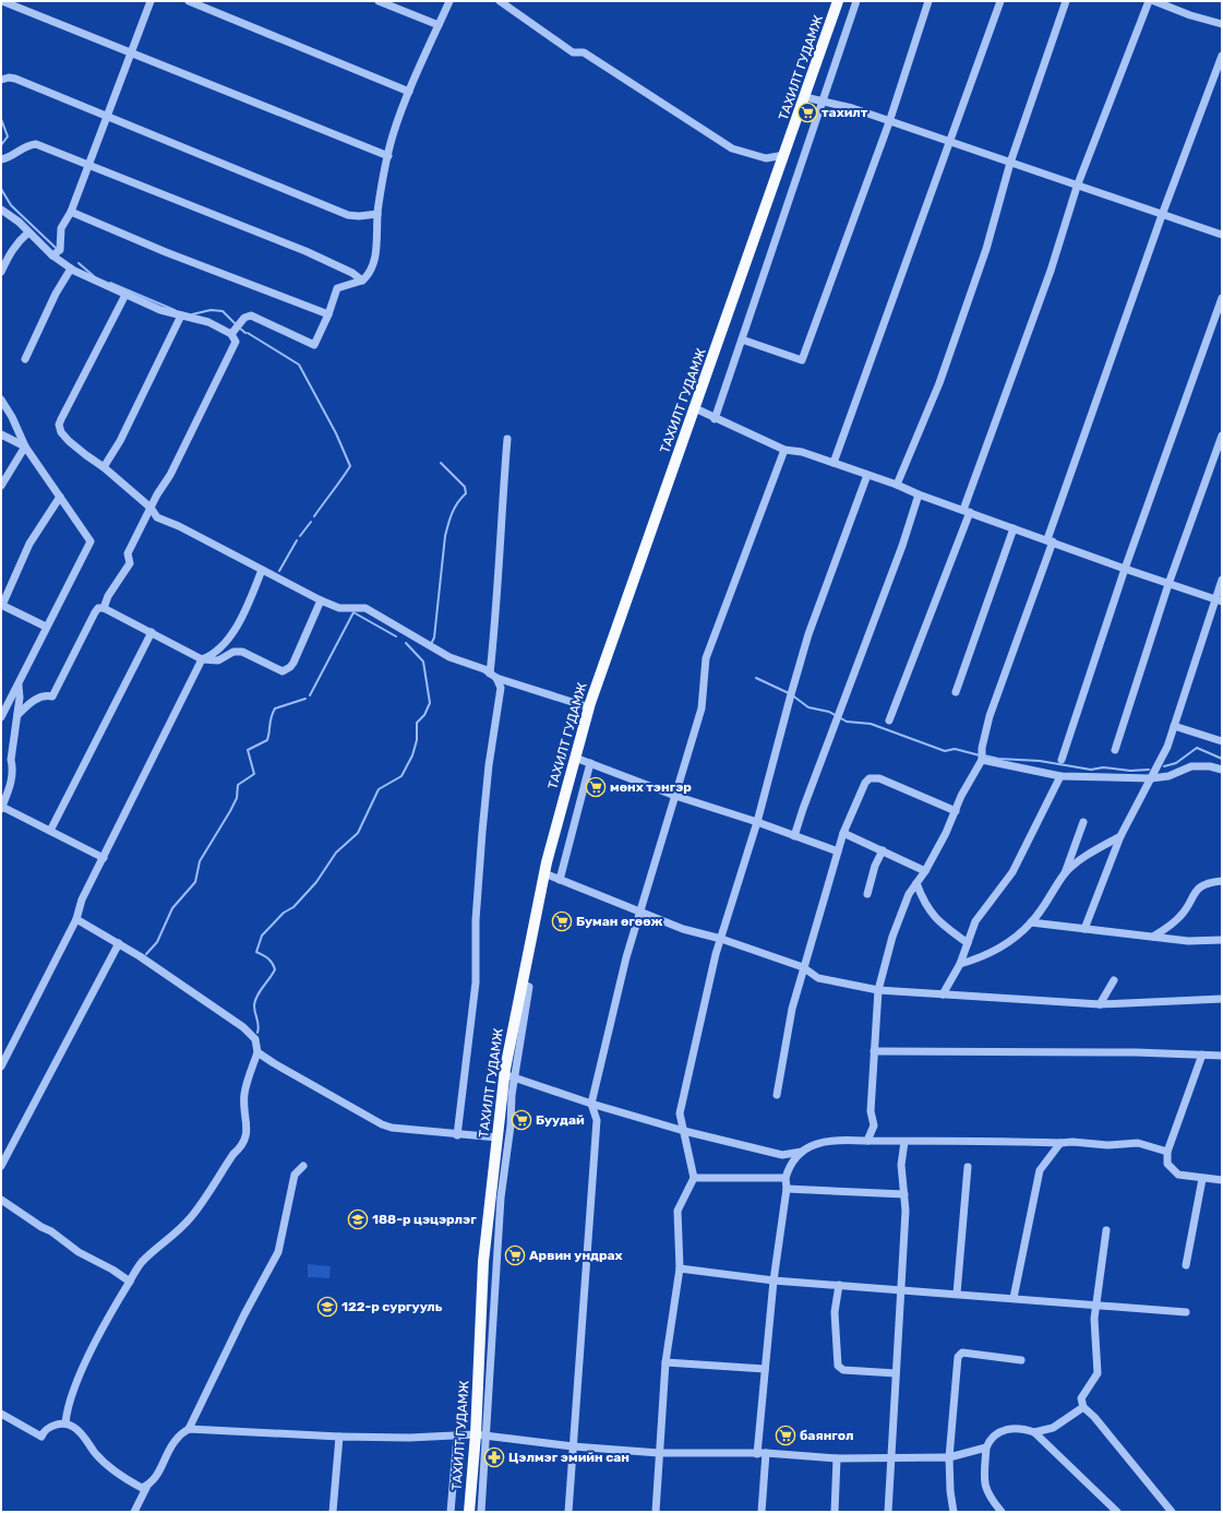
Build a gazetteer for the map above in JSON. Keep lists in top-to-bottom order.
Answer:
{
  "streets": {
    "main road": ["ТАХИЛТ ГУДАМЖ"]
  },
  "places": {
    "supermarket": [
      "тахилт",
      "мөнх тэнгэр",
      "Буман өгөөж",
      "Буудай",
      "Арвин ундрах",
      "баянгол"
    ],
    "school or university": ["188-р цэцэрлэг", "122-р сургууль"],
    "pharmacy": ["Цэлмэг эмийн сан"]
  }
}
